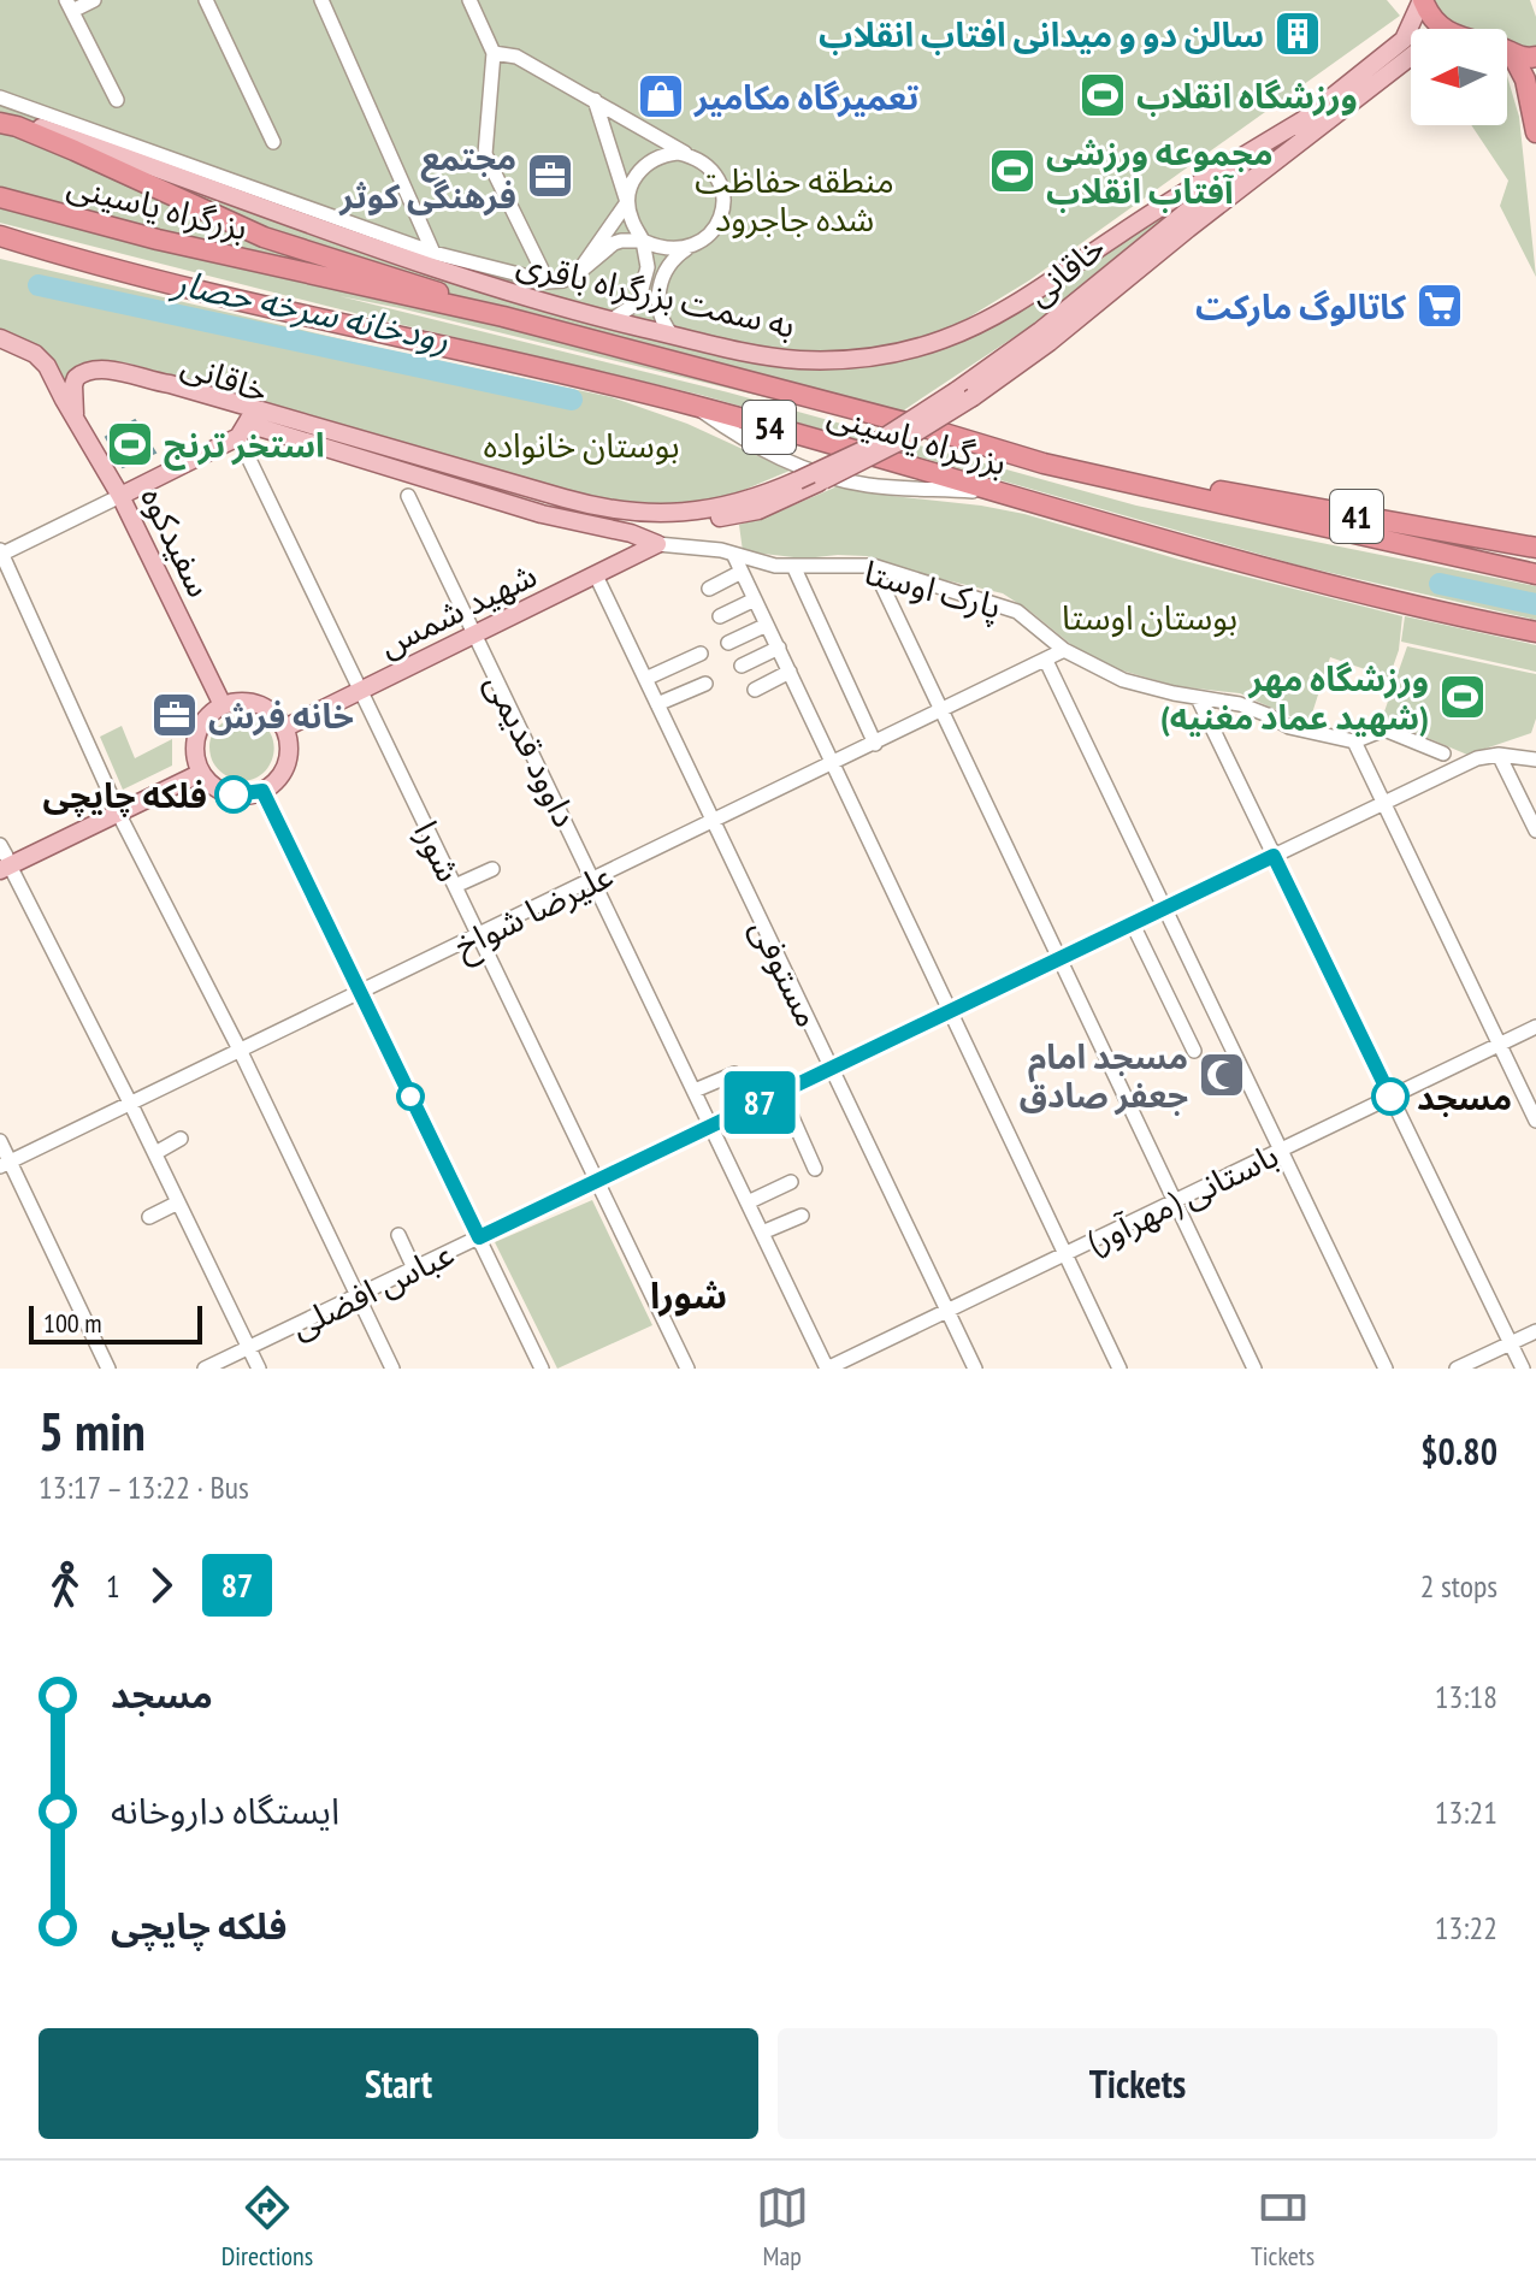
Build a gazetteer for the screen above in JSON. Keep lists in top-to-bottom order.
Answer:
{
  "streets": {
    "highway": ["بزرگراه یاسینی", "54", "41"],
    "main road": [
      "خاقانی",
      "به سمت بزرگراه باقری",
      "سفیدکوه",
      "شهید شمس"
    ],
    "street": [
      "پارک اوستا",
      "داوود قدیمی",
      "شورا",
      "علیرضا شواخ",
      "مستوفی",
      "باستانی (مهرآور)",
      "عباس افضلی"
    ]
  },
  "crossings": [
    ["بزرگراه یاسینی", "41"],
    ["خاقانی", "به سمت بزرگراه باقری"],
    ["سفیدکوه", "شهید شمس"],
    ["پارک اوستا", "شهید شمس"],
    ["پارک اوستا", "علیرضا شواخ"],
    ["شهید شمس", "داوود قدیمی"],
    ["شهید شمس", "شورا"],
    ["شهید شمس", "مستوفی"],
    ["داوود قدیمی", "علیرضا شواخ"],
    ["داوود قدیمی", "باستانی (مهرآور)"],
    ["داوود قدیمی", "عباس افضلی"],
    ["شورا", "علیرضا شواخ"],
    ["شورا", "عباس افضلی"],
    ["علیرضا شواخ", "مستوفی"],
    ["مستوفی", "باستانی (مهرآور)"],
    ["مستوفی", "عباس افضلی"]
  ],
  "districts": ["شورا"],
  "water": ["رودخانه سرخه حصار"],
  "parks": ["منطقه حفاظت شده جاجرود", "بوستان خانواده", "بوستان اوستا"],
  "places": {
    "building": ["سالن دو و میدانی افتاب انقلاب"],
    "sports": [
      "ورزشگاه انقلاب",
      "مجموعه ورزشی آفتاب انقلاب",
      "استخر ترنج",
      "ورزشگاه مهر (شهید عماد مغنیه)"
    ],
    "shop": ["تعمیرگاه مکامیر"],
    "office": ["مجتمع فرهنگی کوثر", "خانه فرش"],
    "supermarket": ["کاتالوگ مارکت"],
    "other": ["فلکه چایچی", "مسجد"],
    "mosque": ["مسجد امام جعفر صادق"]
  },
  "lines": ["bus line 87"],
  "scale_bar": "100 m",
  "north": "left",
  "page": {
    "on_map": "87",
    "scale": "100 m",
    "heading": ["5 min", "13:17 – 13:22 · Bus", "$0.80"],
    "legs": ["1", "87", "2 stops"],
    "list": [
      {
        "name": "مسجد",
        "value": "13:18"
      },
      {
        "name": "ایستگاه داروخانه",
        "value": "13:21"
      },
      {
        "name": "فلکه چایچی",
        "value": "13:22"
      }
    ],
    "buttons": ["Start", "Tickets"],
    "tabs": ["Directions", "Map", "Tickets"]
  }
}
